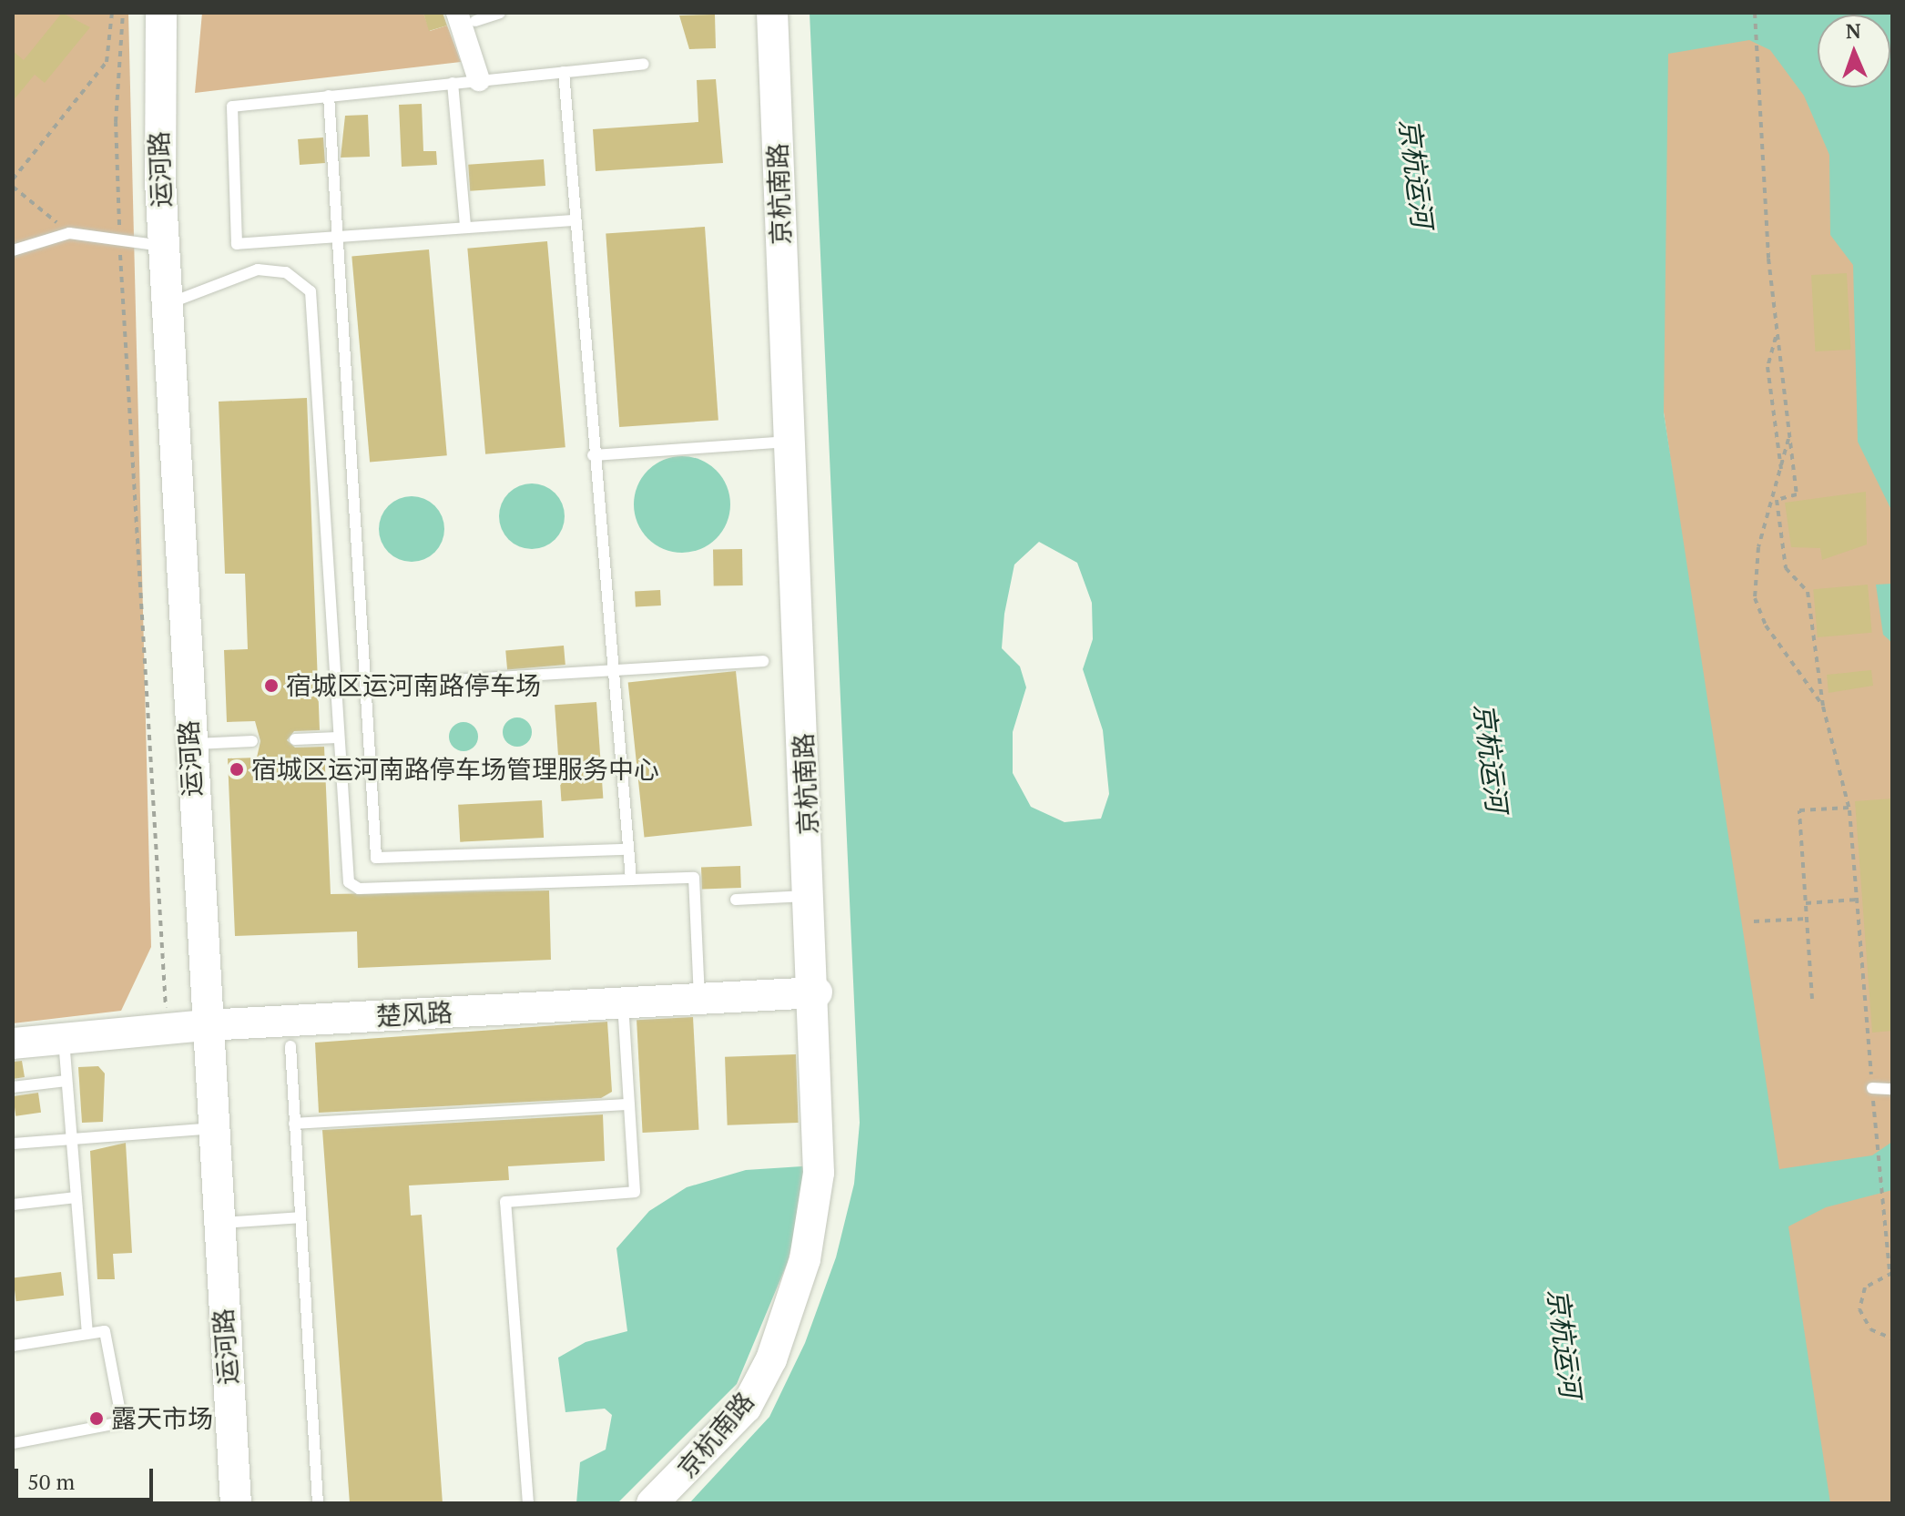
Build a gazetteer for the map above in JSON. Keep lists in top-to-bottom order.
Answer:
{
  "streets": {
    "street": ["运河路", "京杭南路", "楚风路"]
  },
  "crossings": [
    ["运河路", "楚风路"],
    ["京杭南路", "楚风路"]
  ],
  "water": ["京杭运河"],
  "places": ["宿城区运河南路停车场", "宿城区运河南路停车场管理服务中心", "露天市场"],
  "scale_bar": "50 m",
  "north": "top"
}
